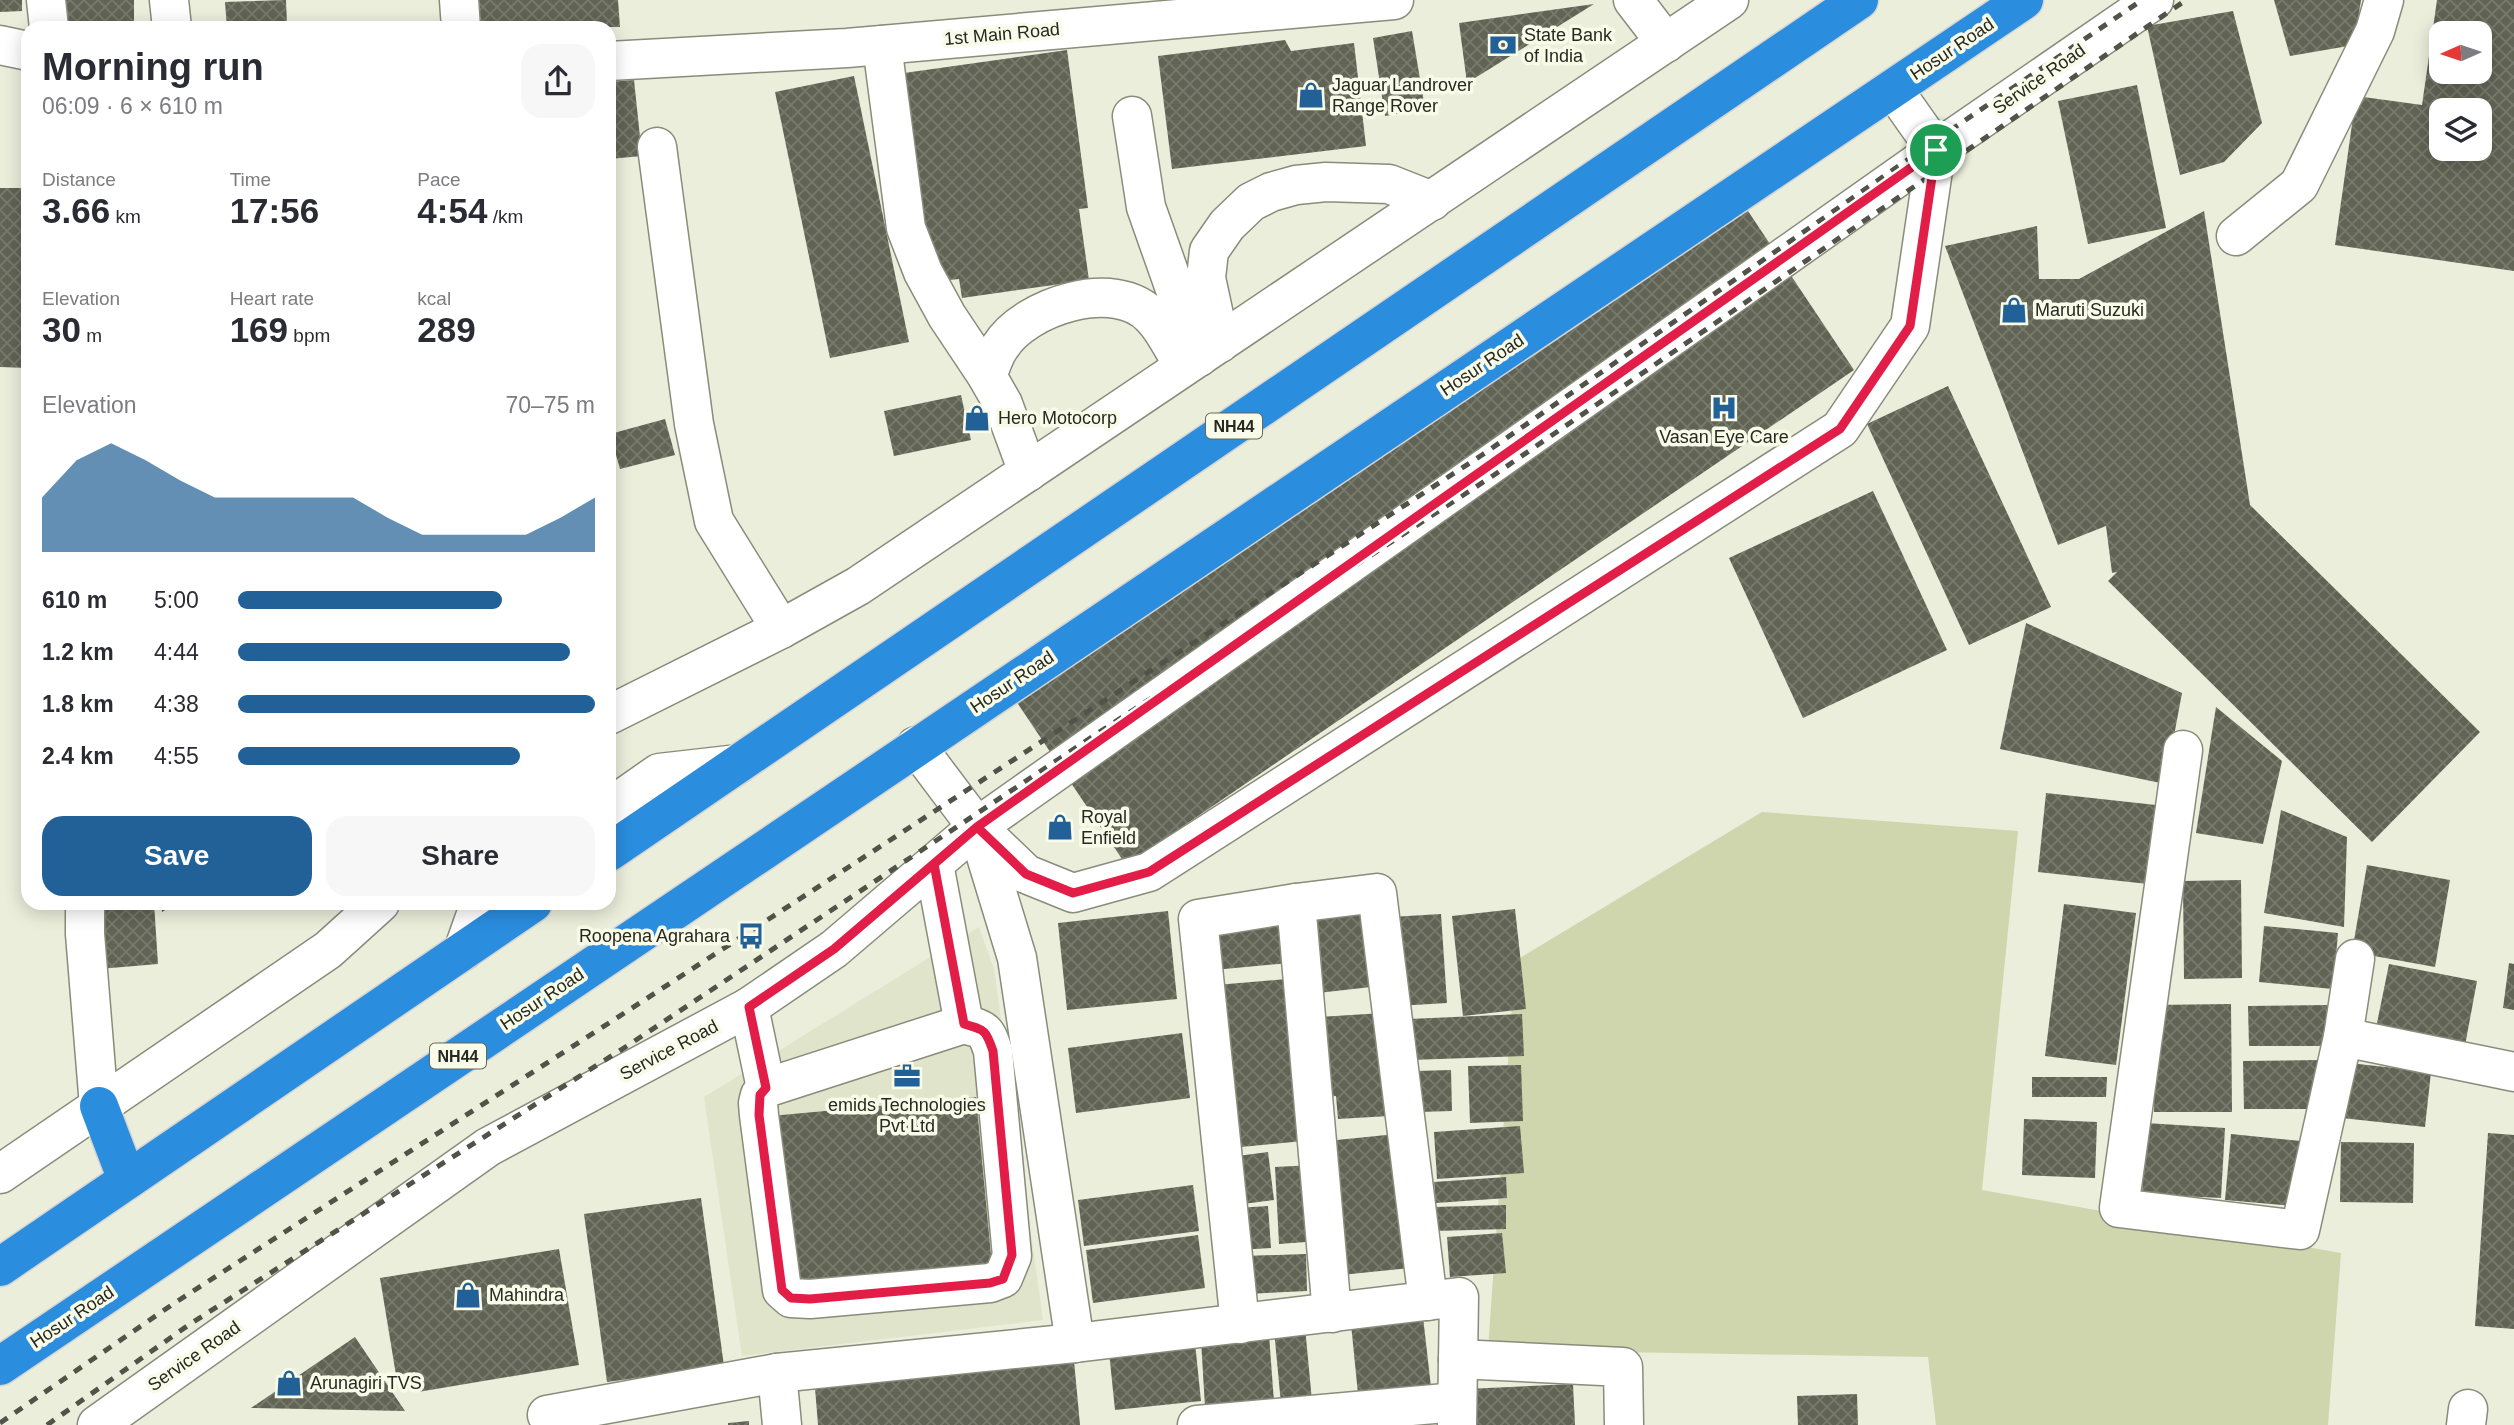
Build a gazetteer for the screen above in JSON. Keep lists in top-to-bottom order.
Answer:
{
  "streets": {
    "highway": ["Hosur Road", "NH44"],
    "street": ["1st Main Road", "Service Road"]
  },
  "places": {
    "bank": ["State Bank of India"],
    "shop": [
      "Jaguar Landrover Range Rover",
      "Maruti Suzuki",
      "Hero Motocorp",
      "Royal Enfield",
      "Mahindra",
      "Arunagiri TVS"
    ],
    "hospital": ["Vasan Eye Care"],
    "bus stop": ["Roopena Agrahara"],
    "office": ["emids Technologies Pvt Ltd"]
  },
  "north": "left",
  "page": {
    "heading": ["Morning run", "06:09 · 6 × 610 m"],
    "stats": [
      ["Distance", "3.66 km"],
      ["Time", "17:56"],
      ["Pace", "4:54 /km"],
      ["Elevation", "30 m"],
      ["Heart rate", "169 bpm"],
      ["kcal", "289"]
    ],
    "chart": ["Elevation", "70–75 m"],
    "list": [
      {
        "name": "610 m",
        "note": "5:00"
      },
      {
        "name": "1.2 km",
        "note": "4:44"
      },
      {
        "name": "1.8 km",
        "note": "4:38"
      },
      {
        "name": "2.4 km",
        "note": "4:55"
      }
    ],
    "buttons": ["Save", "Share"]
  }
}
